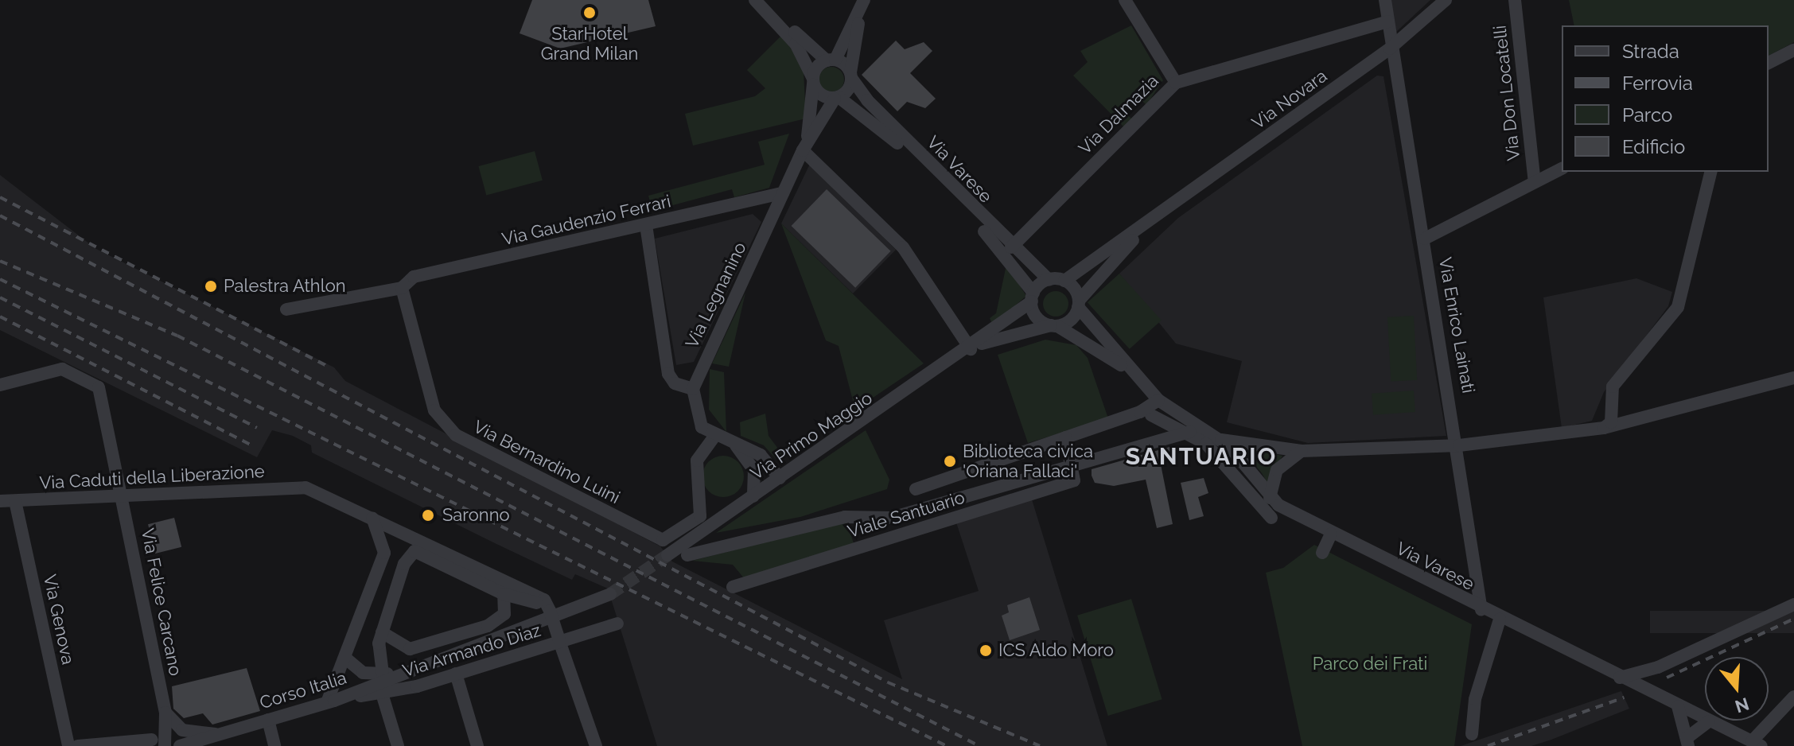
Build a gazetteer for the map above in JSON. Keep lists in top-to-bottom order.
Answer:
{
  "streets": {
    "street": [
      "Via Don Locatelli",
      "Via Novara",
      "Via Dalmazia",
      "Via Varese",
      "Via Gaudenzio Ferrari",
      "Via Legnanino",
      "Via Enrico Lainati",
      "Via Primo Maggio",
      "Via Bernardino Luini",
      "Via Caduti della Liberazione",
      "Viale Santuario",
      "Via Felice Carcano",
      "Via Genova",
      "Via Armando Diaz",
      "Corso Italia"
    ]
  },
  "crossings": [
    ["Via Novara", "Via Varese"],
    ["Via Novara", "Via Enrico Lainati"],
    ["Via Novara", "Via Primo Maggio"],
    ["Via Dalmazia", "Via Varese"],
    ["Via Dalmazia", "Via Enrico Lainati"],
    ["Via Varese", "Via Legnanino"],
    ["Via Varese", "Via Enrico Lainati"],
    ["Via Varese", "Via Primo Maggio"],
    ["Via Gaudenzio Ferrari", "Via Legnanino"],
    ["Via Gaudenzio Ferrari", "Via Bernardino Luini"],
    ["Via Caduti della Liberazione", "Via Felice Carcano"],
    ["Via Caduti della Liberazione", "Via Genova"],
    ["Via Felice Carcano", "Corso Italia"],
    ["Via Armando Diaz", "Corso Italia"]
  ],
  "districts": ["SANTUARIO"],
  "parks": ["Parco dei Frati"],
  "places": [
    "StarHotel Grand Milan",
    "Palestra Athlon",
    "Biblioteca civica 'Oriana Fallaci'",
    "Saronno",
    "ICS Aldo Moro"
  ],
  "legend": [
    "Strada",
    "Ferrovia",
    "Parco",
    "Edificio"
  ],
  "north": "bottom"
}
